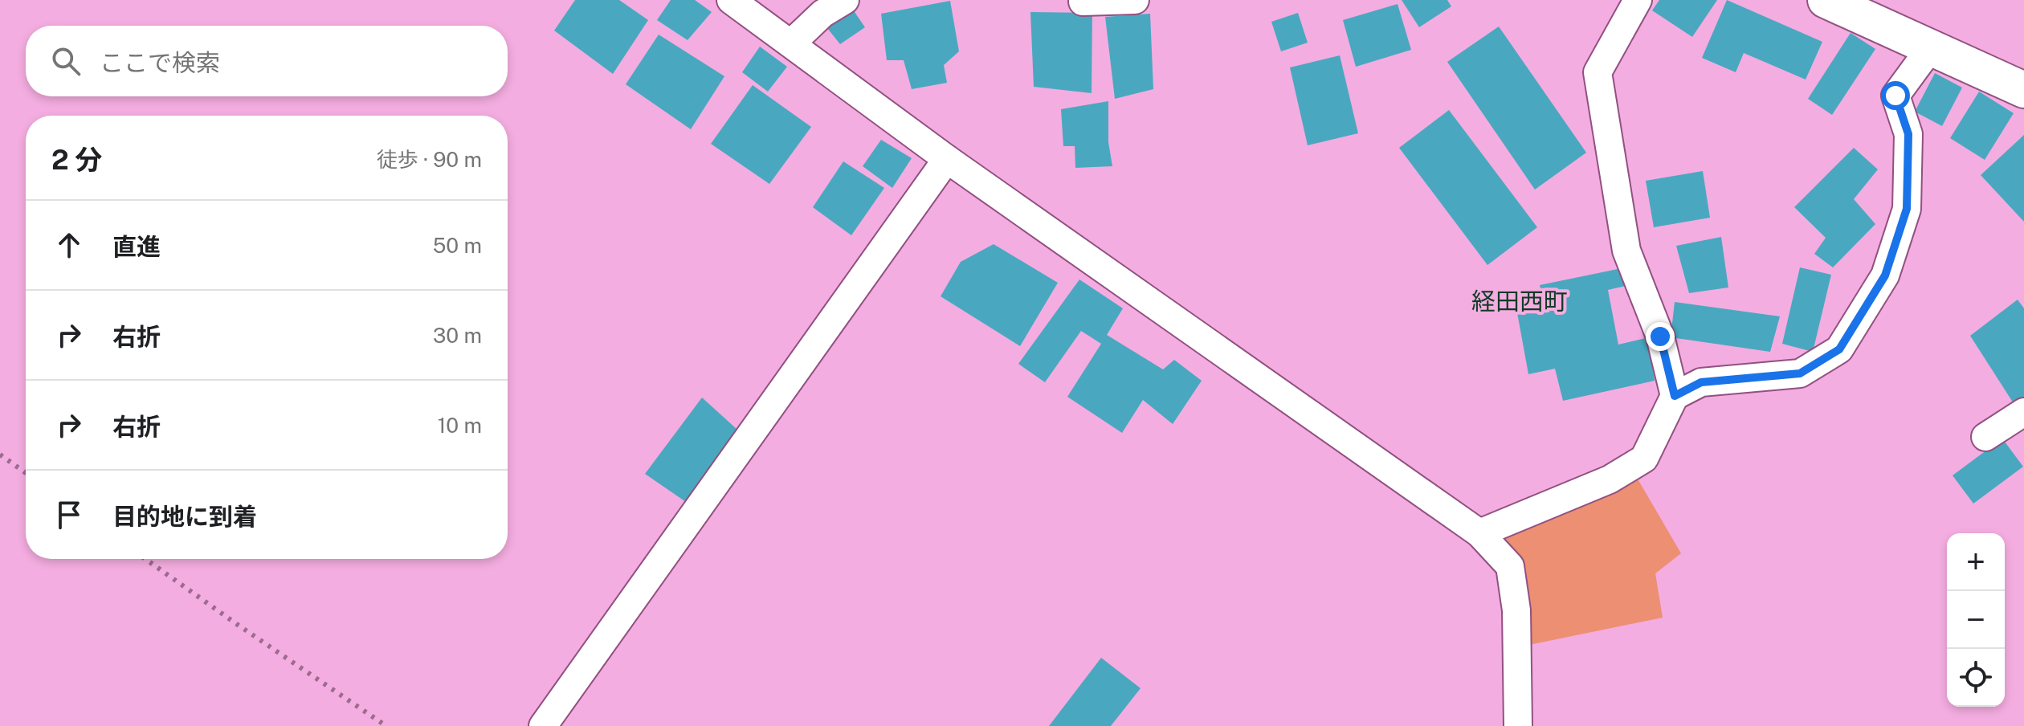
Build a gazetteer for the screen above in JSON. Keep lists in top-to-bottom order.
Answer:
{
  "districts": ["経田西町"],
  "page": {
    "search": "ここで検索",
    "heading": ["2 分", "徒歩 · 90 m"],
    "list": [
      ["直進", "50 m"],
      ["右折", "30 m"],
      ["右折", "10 m"],
      "目的地に到着"
    ],
    "map_buttons": ["+", "−"]
  }
}
